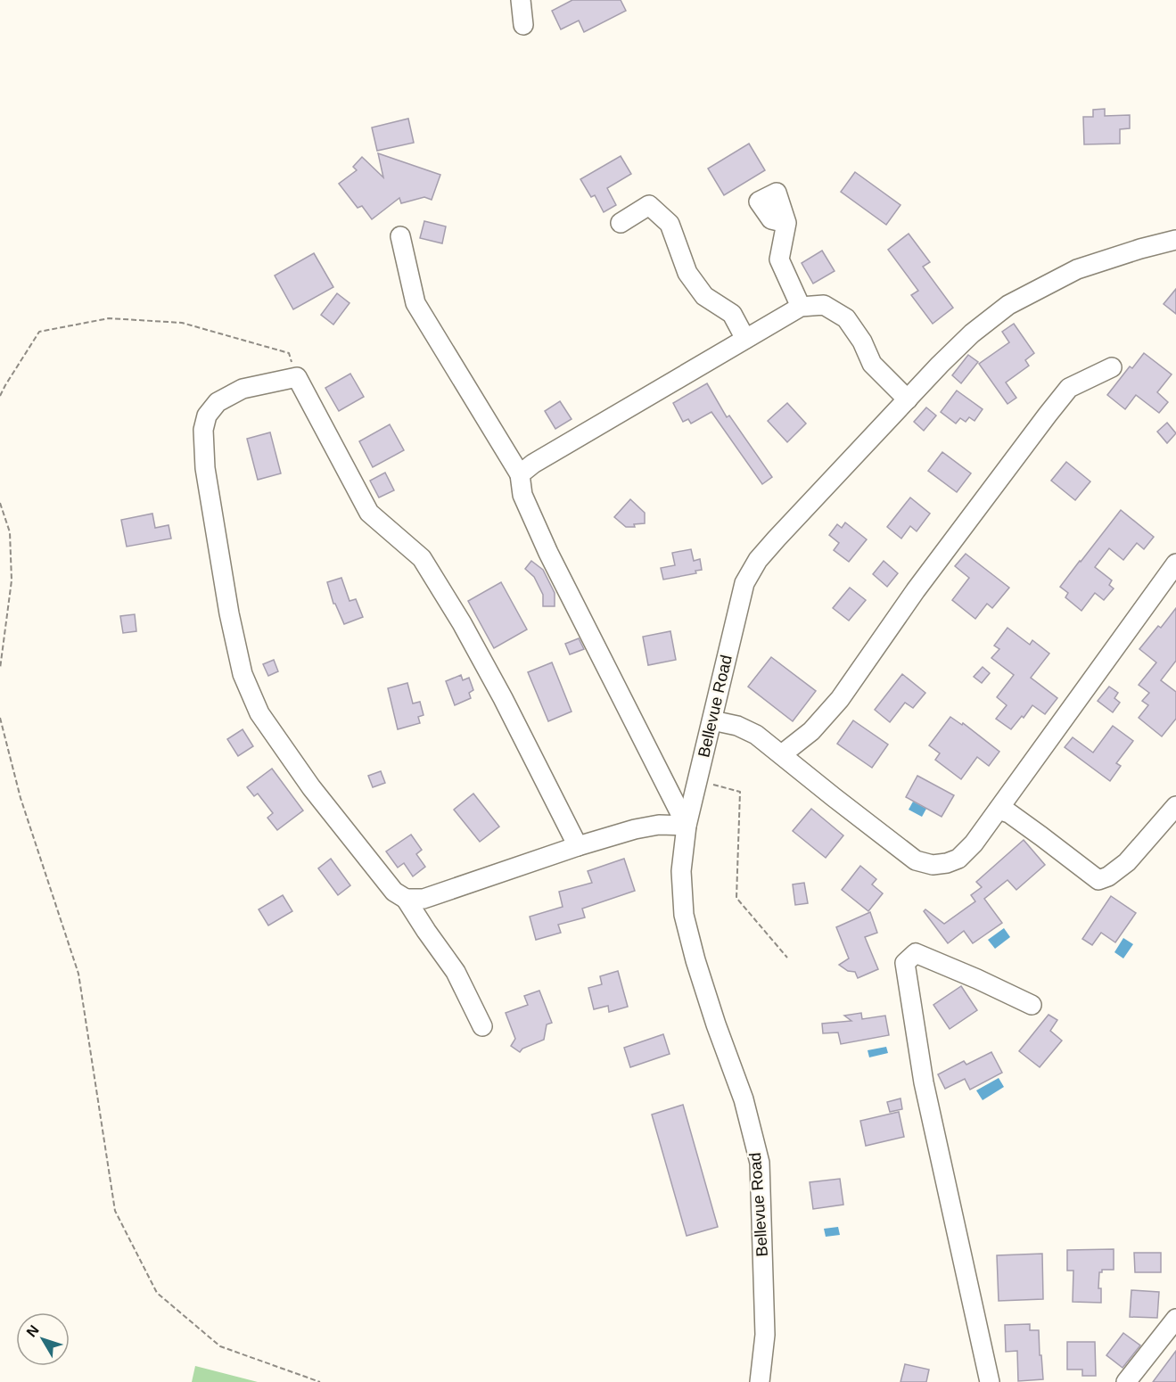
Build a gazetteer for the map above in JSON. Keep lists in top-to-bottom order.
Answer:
{
  "streets": {
    "street": ["Bellevue Road"]
  },
  "north": "top left"
}
